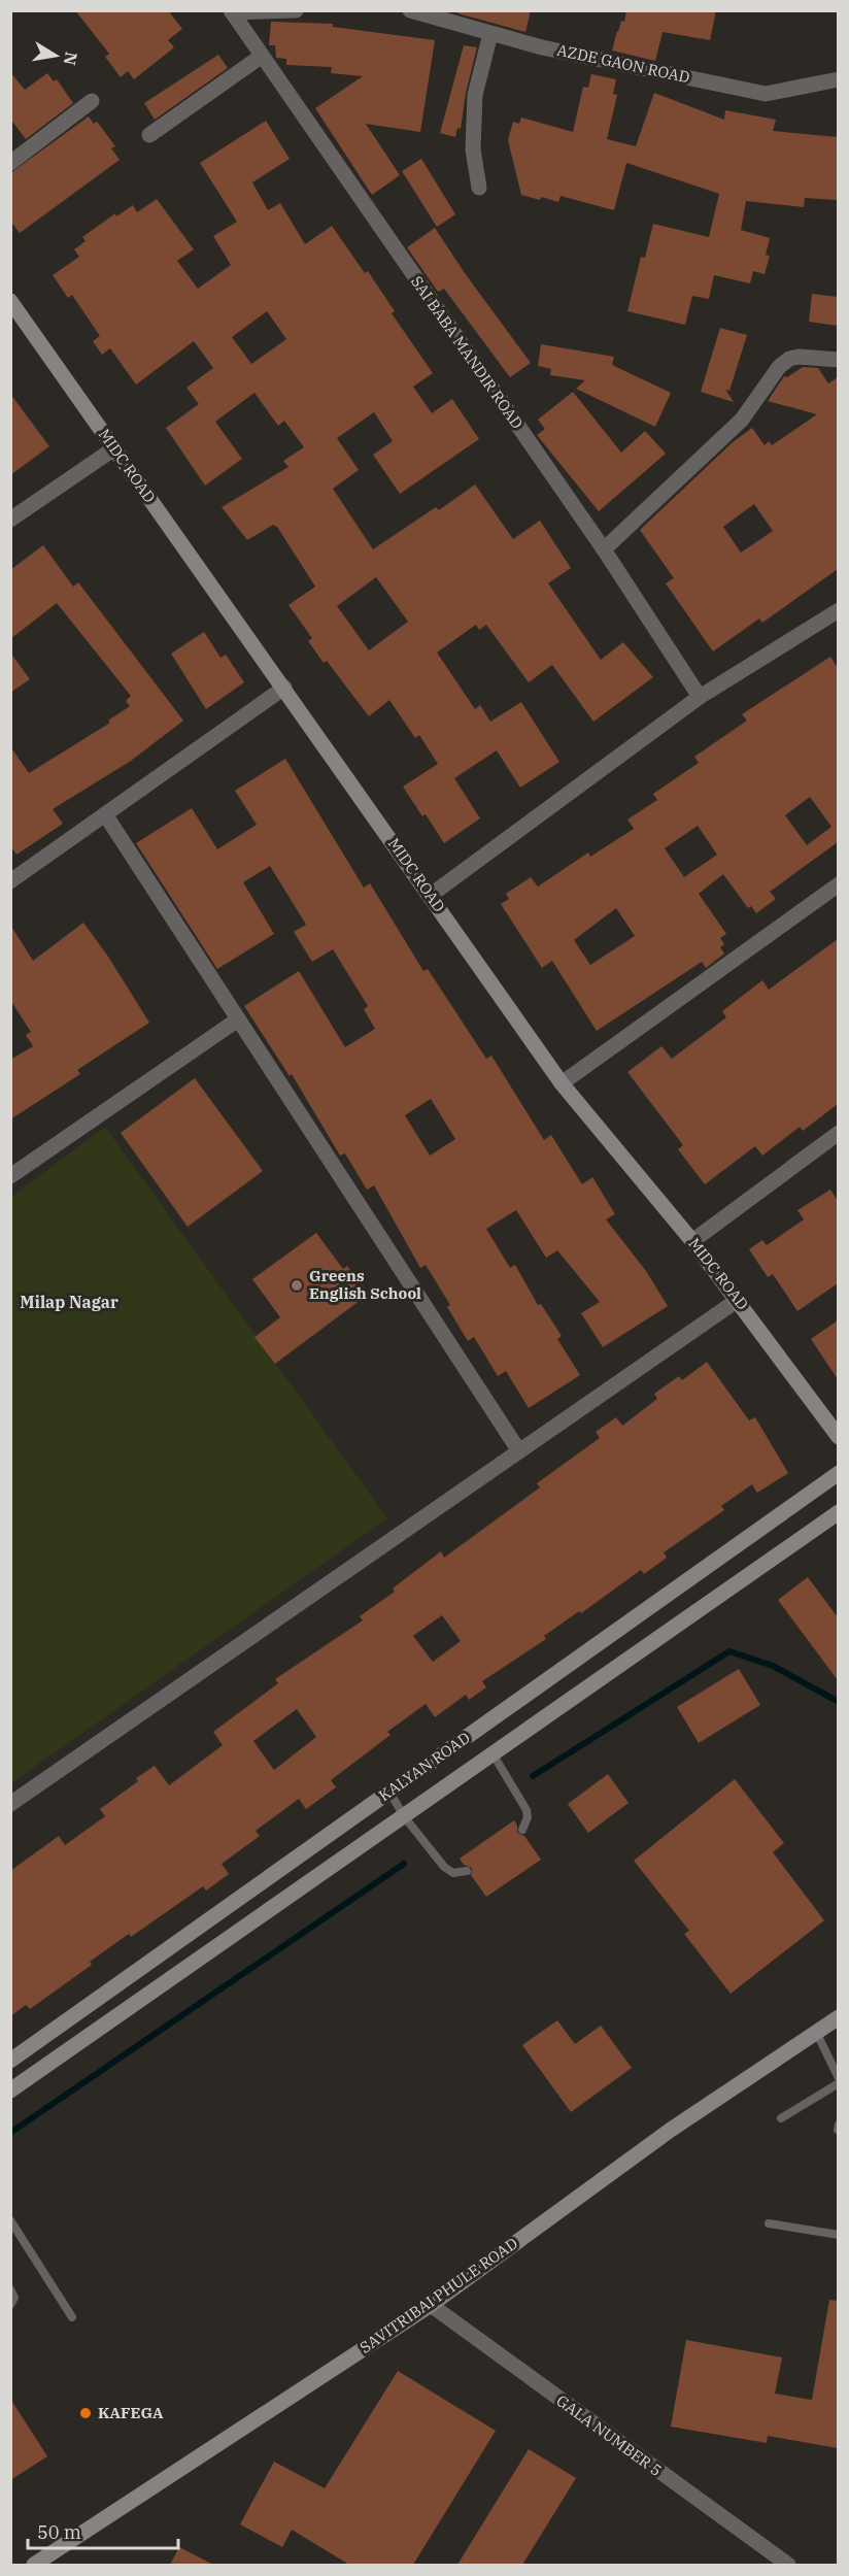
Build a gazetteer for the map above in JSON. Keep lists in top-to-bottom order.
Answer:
{
  "streets": {
    "street": [
      "AZDE GAON ROAD",
      "SAI BABA MANDIR ROAD",
      "MIDC ROAD",
      "KALYAN ROAD",
      "SAVITRIBAI PHULE ROAD",
      "GALA NUMBER 5"
    ]
  },
  "crossings": [
    ["SAVITRIBAI PHULE ROAD", "GALA NUMBER 5"]
  ],
  "districts": ["Milap Nagar"],
  "places": ["Greens English School", "KAFEGA"],
  "scale_bar": "50 m",
  "north": "right"
}
